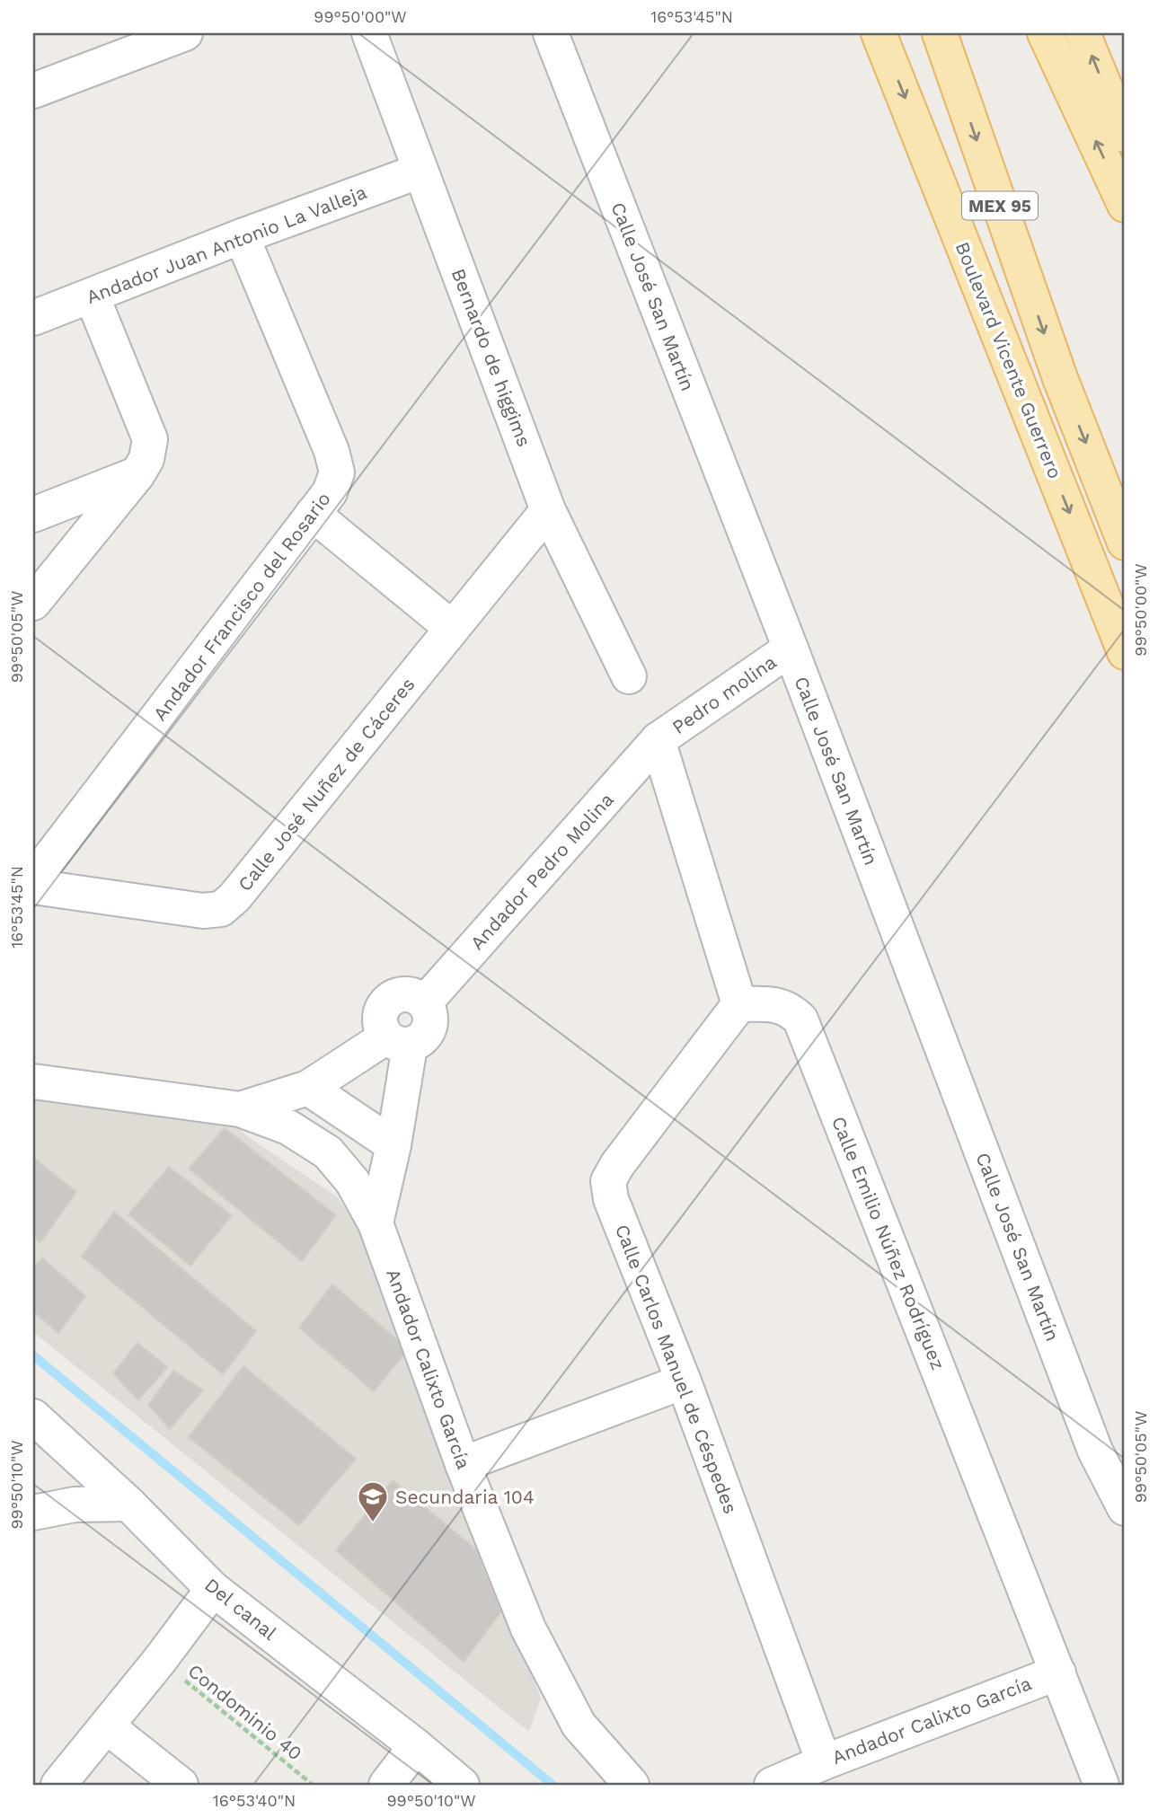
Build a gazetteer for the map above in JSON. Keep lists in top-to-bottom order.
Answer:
{
  "streets": {
    "main road": ["MEX 95", "Boulevard Vicente Guerrero"],
    "street": [
      "Andador Juan Antonio La Valleja",
      "Calle José San Martín",
      "Bernardo de higgims",
      "Andador Francisco del Rosario",
      "Pedro molina",
      "Calle José Nuñez de Cáceres",
      "Andador Pedro Molina",
      "Calle Emilio Núñez Rodríguez",
      "Andador Calixto García",
      "Calle Carlos Manuel de Céspedes",
      "Del canal"
    ],
    "path": ["Condominio 40"]
  },
  "crossings": [
    ["Andador Juan Antonio La Valleja", "Bernardo de higgims"],
    ["Andador Juan Antonio La Valleja", "Andador Francisco del Rosario"],
    ["Calle José San Martín", "Pedro molina"],
    ["Bernardo de higgims", "Calle José Nuñez de Cáceres"],
    ["Pedro molina", "Andador Pedro Molina"],
    ["Calle Emilio Núñez Rodríguez", "Andador Calixto García"],
    ["Calle Emilio Núñez Rodríguez", "Calle Carlos Manuel de Céspedes"],
    ["Andador Calixto García", "Calle Carlos Manuel de Céspedes"]
  ],
  "places": {
    "school or university": ["Secundaria 104"]
  },
  "coordinates": [
    "99°50'00\"W",
    "16°53'45\"N",
    "99°50'05\"W",
    "99°50'10\"W",
    "16°53'40\"N"
  ]
}
